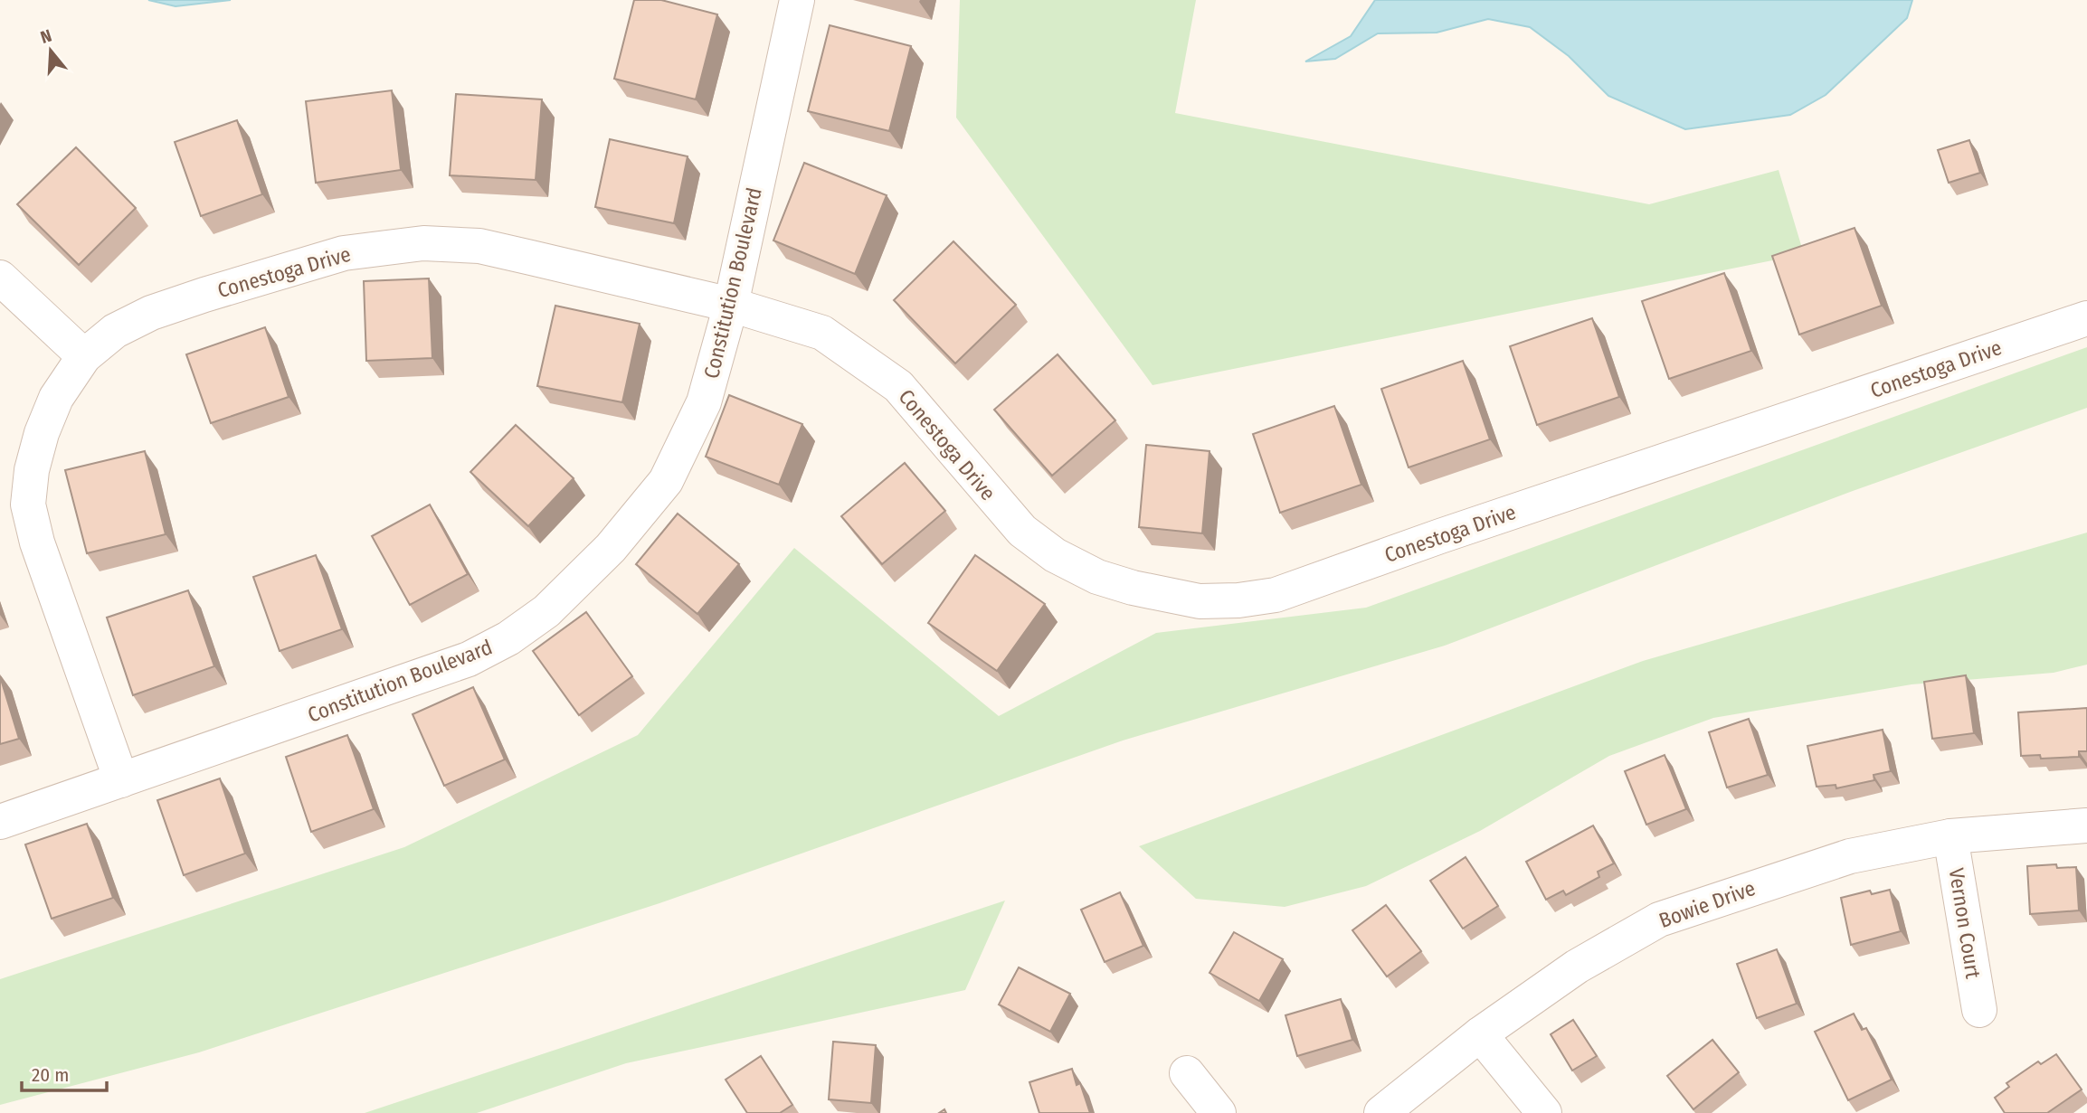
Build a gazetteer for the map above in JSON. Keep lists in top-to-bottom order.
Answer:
{
  "streets": {
    "street": [
      "Conestoga Drive",
      "Constitution Boulevard",
      "Bowie Drive",
      "Vernon Court"
    ]
  },
  "crossings": [
    ["Conestoga Drive", "Constitution Boulevard"],
    ["Bowie Drive", "Vernon Court"]
  ],
  "scale_bar": "20 m",
  "north": "top"
}
